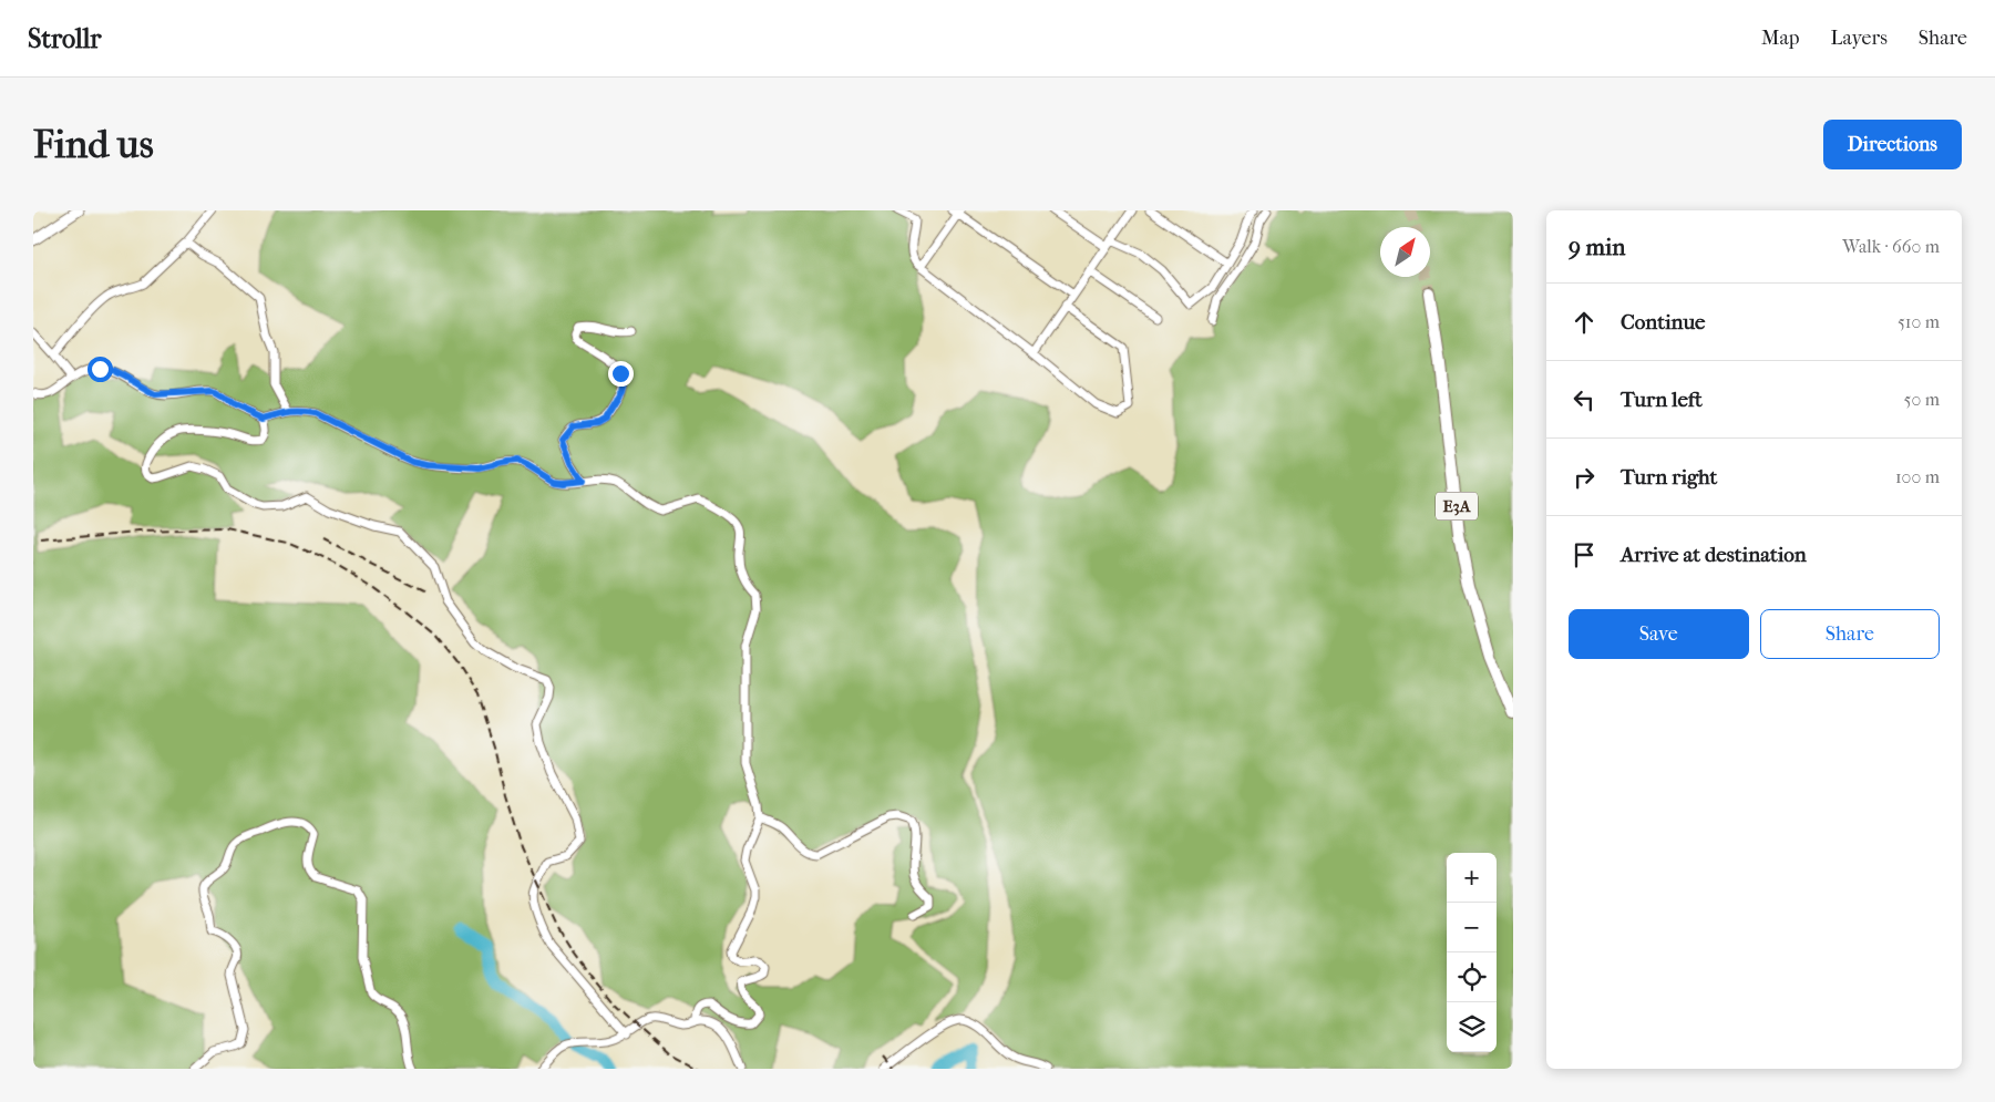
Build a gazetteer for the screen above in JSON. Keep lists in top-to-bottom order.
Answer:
{
  "streets": {
    "highway": ["E3A"]
  },
  "north": "top right",
  "page": {
    "header": "Strollr",
    "nav": ["Map", "Layers", "Share"],
    "buttons": [
      "Directions",
      ["Save", "Share"]
    ],
    "title": "Find us",
    "heading": ["9 min", "Walk · 660 m"],
    "list": [
      ["Continue", "510 m"],
      ["Turn left", "50 m"],
      ["Turn right", "100 m"],
      "Arrive at destination"
    ],
    "map_buttons": ["+", "−"]
  }
}
